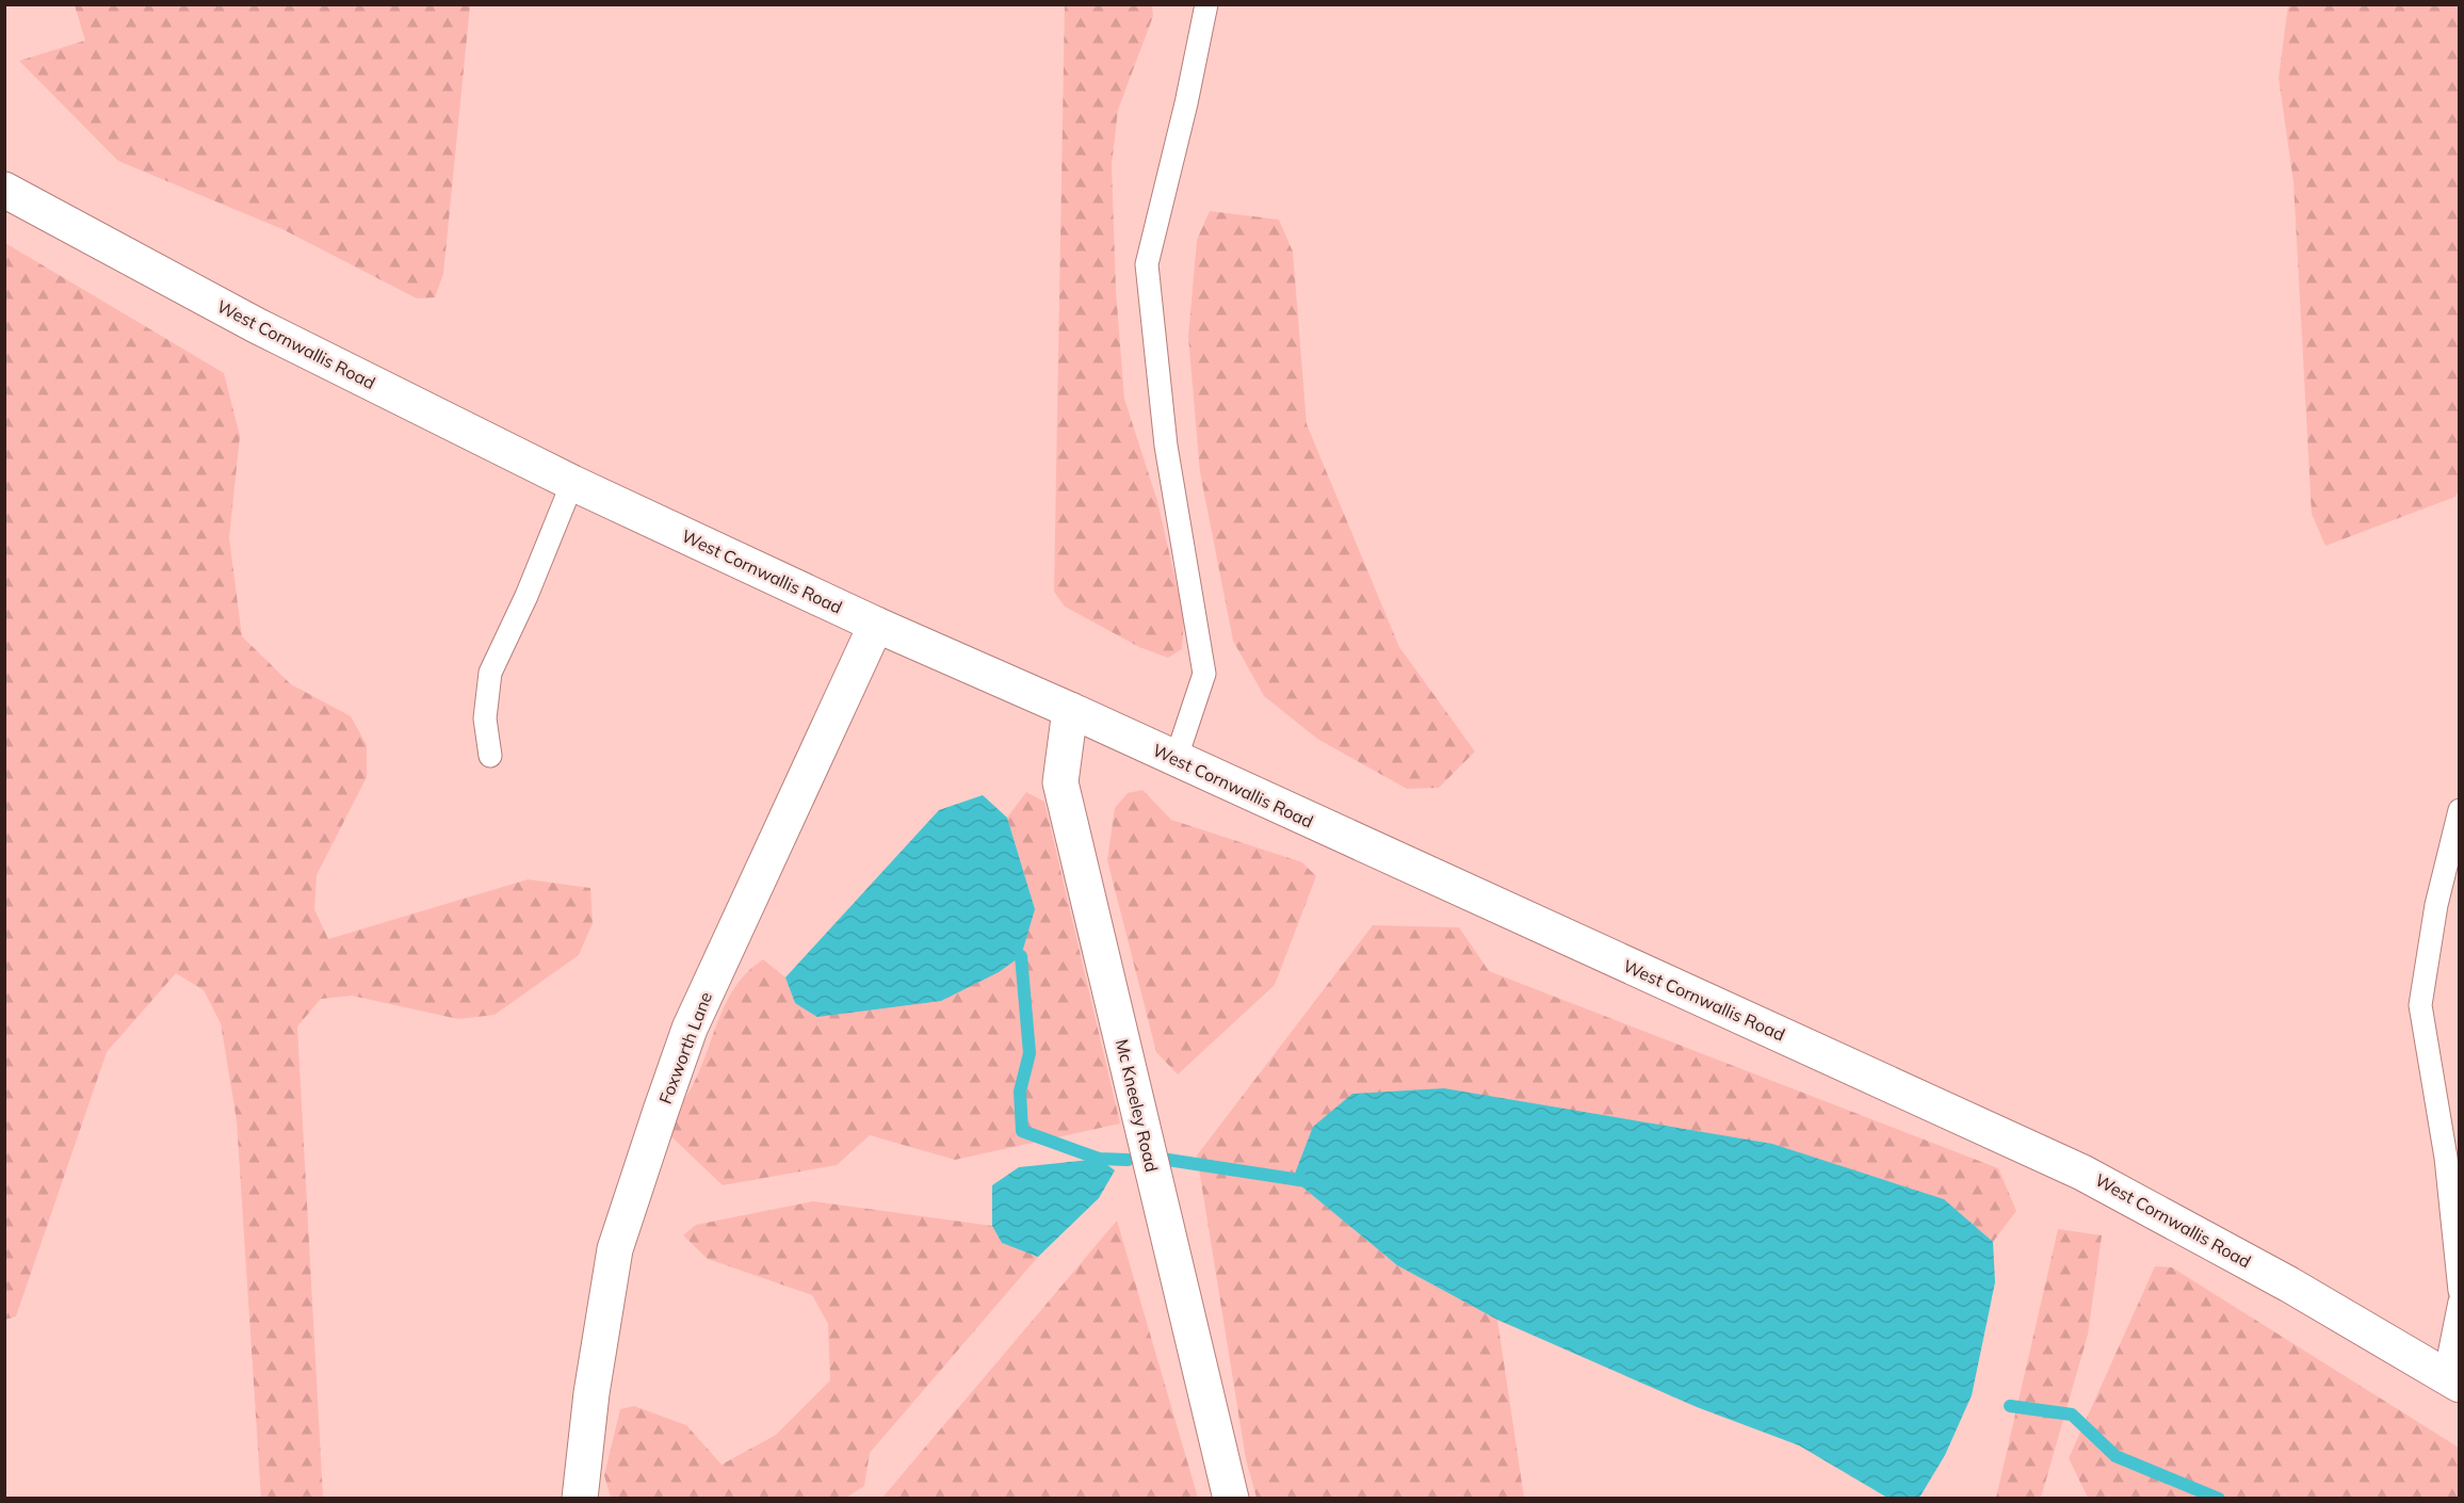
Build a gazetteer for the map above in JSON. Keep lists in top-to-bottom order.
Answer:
{
  "streets": {
    "street": ["West Cornwallis Road", "Foxworth Lane", "Mc Kneeley Road"]
  },
  "crossings": [
    ["West Cornwallis Road", "Foxworth Lane"],
    ["West Cornwallis Road", "Mc Kneeley Road"]
  ]
}
